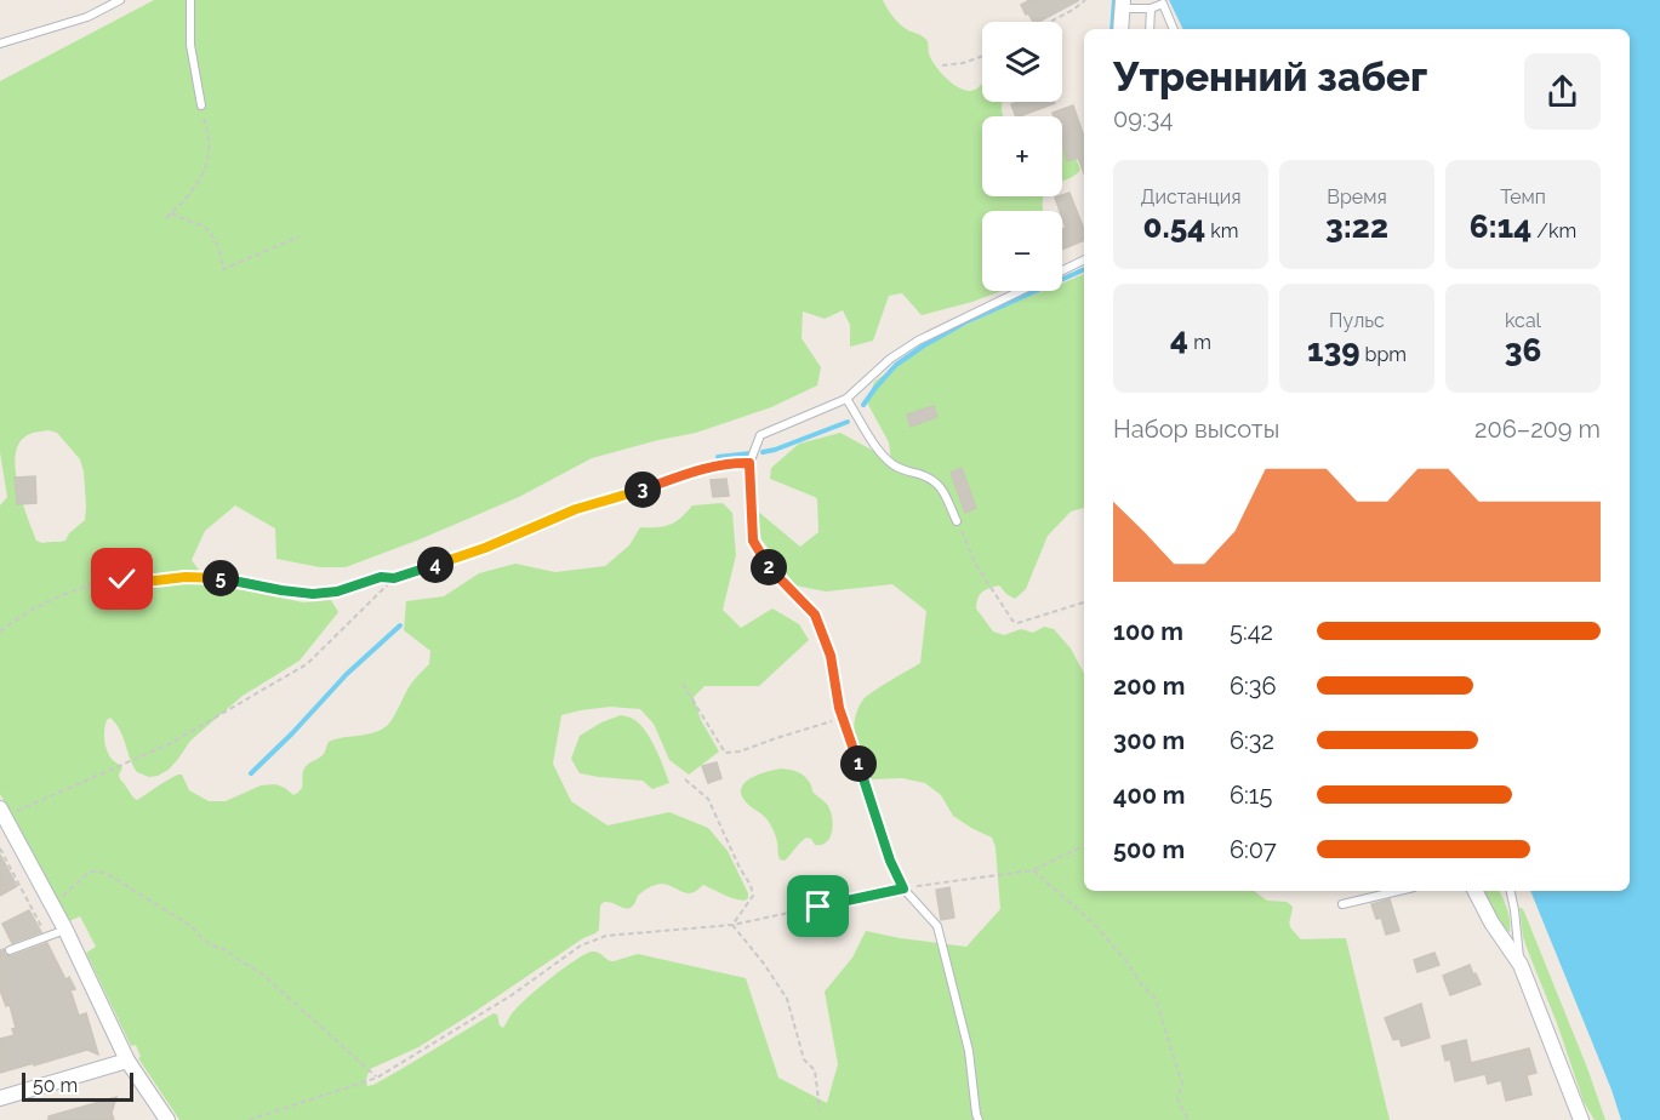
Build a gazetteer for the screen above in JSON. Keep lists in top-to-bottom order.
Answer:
{
  "scale_bar": "50 m",
  "page": {
    "map_buttons": ["+", "−"],
    "heading": ["Утренний забег", "09:34"],
    "stats": [
      ["Дистанция", "0.54 km"],
      ["Время", "3:22"],
      ["Темп", "6:14 /km"],
      ["4 m"],
      ["Пульс", "139 bpm"],
      ["kcal", "36"]
    ],
    "chart": ["Набор высоты", "206–209 m"],
    "pins": [
      "3",
      "4",
      "2",
      "5",
      "1"
    ],
    "list": [
      {
        "name": "100 m",
        "note": "5:42"
      },
      {
        "name": "200 m",
        "note": "6:36"
      },
      {
        "name": "300 m",
        "note": "6:32"
      },
      {
        "name": "400 m",
        "note": "6:15"
      },
      {
        "name": "500 m",
        "note": "6:07"
      }
    ],
    "scale": "50 m"
  }
}
